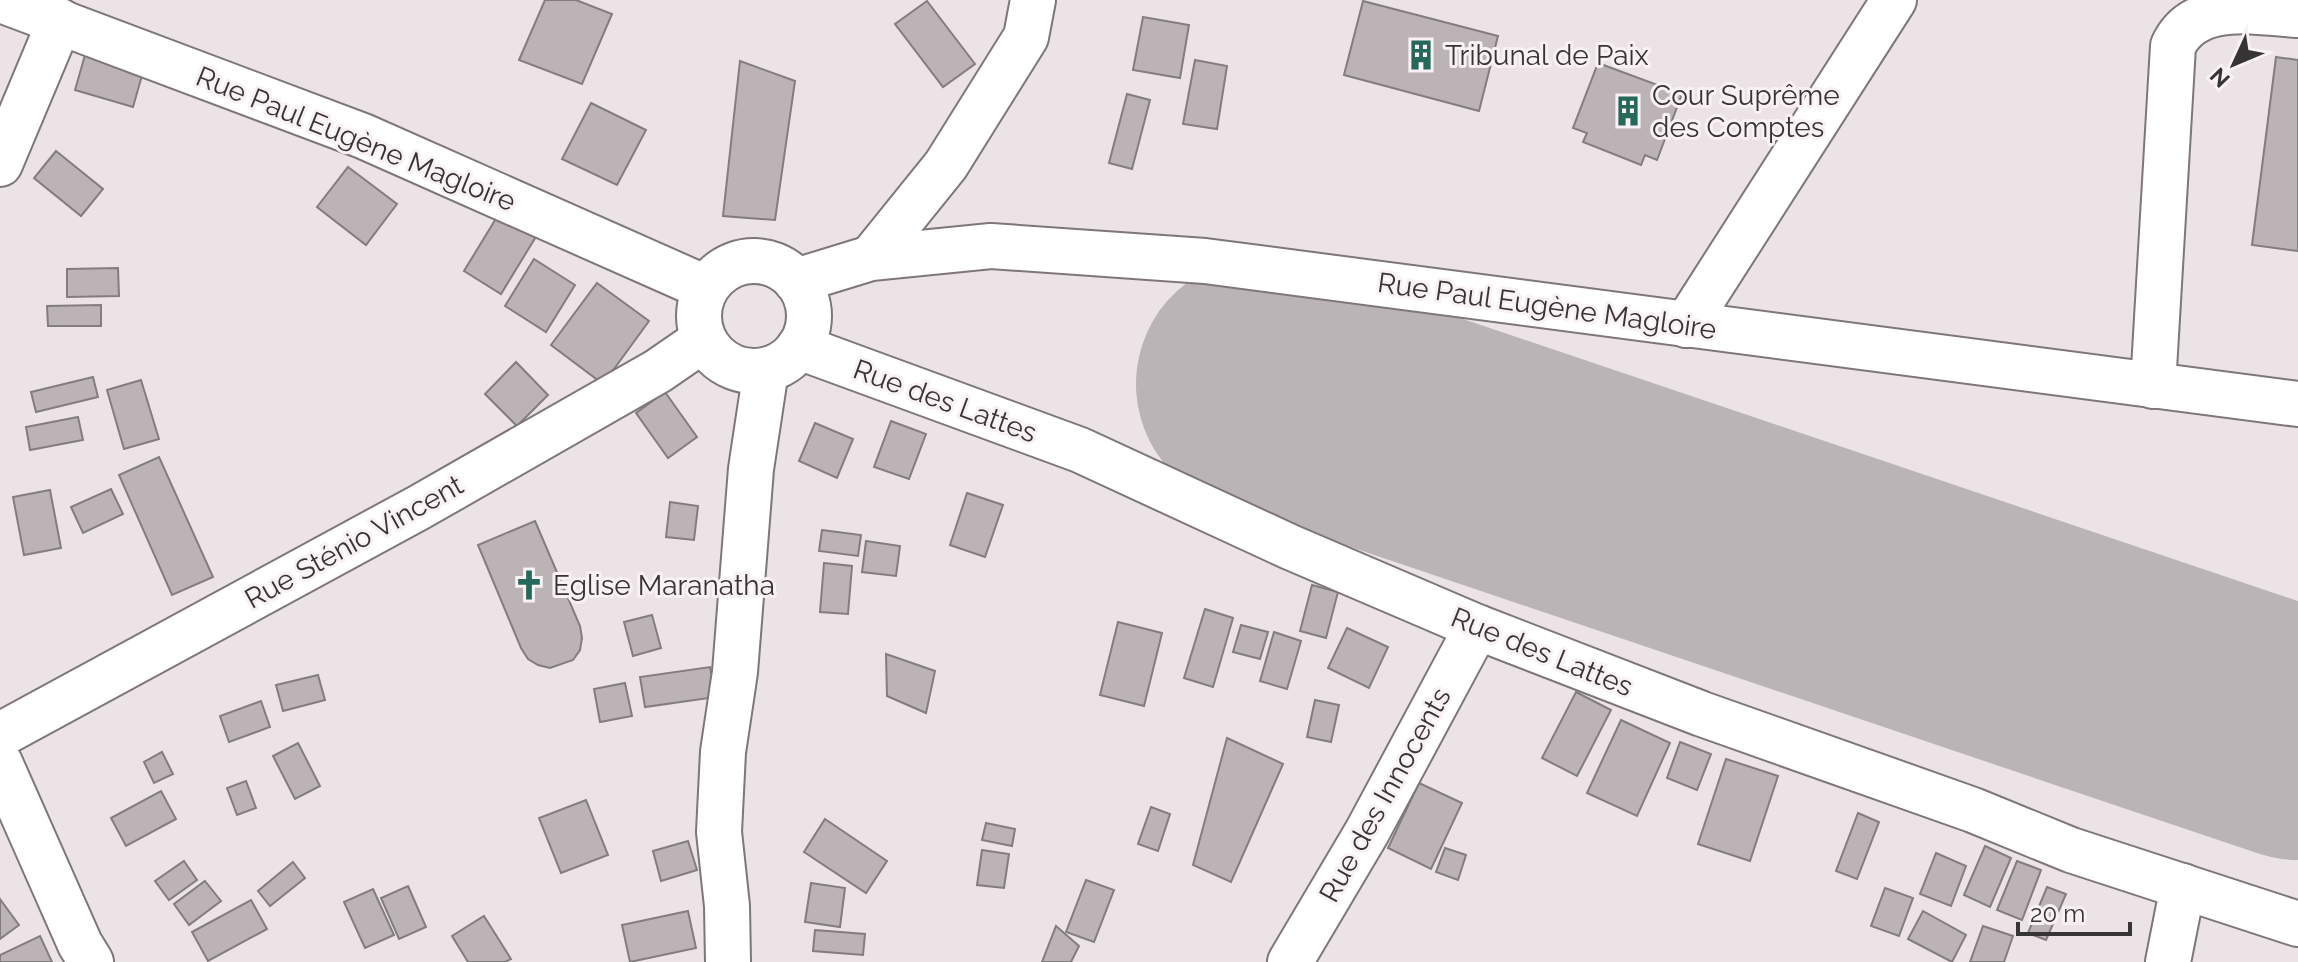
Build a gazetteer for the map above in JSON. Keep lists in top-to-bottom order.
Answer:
{
  "streets": {
    "street": [
      "Rue Paul Eugène Magloire",
      "Rue des Lattes",
      "Rue Sténio Vincent",
      "Rue des Innocents"
    ]
  },
  "crossings": [
    ["Rue Paul Eugène Magloire", "Rue des Lattes"],
    ["Rue Paul Eugène Magloire", "Rue Sténio Vincent"],
    ["Rue des Lattes", "Rue Sténio Vincent"],
    ["Rue des Lattes", "Rue des Innocents"]
  ],
  "places": {
    "building": ["Tribunal de Paix", "Cour Suprême des Comptes"],
    "church": ["Eglise Maranatha"]
  },
  "scale_bar": "20 m",
  "north": "bottom left"
}
